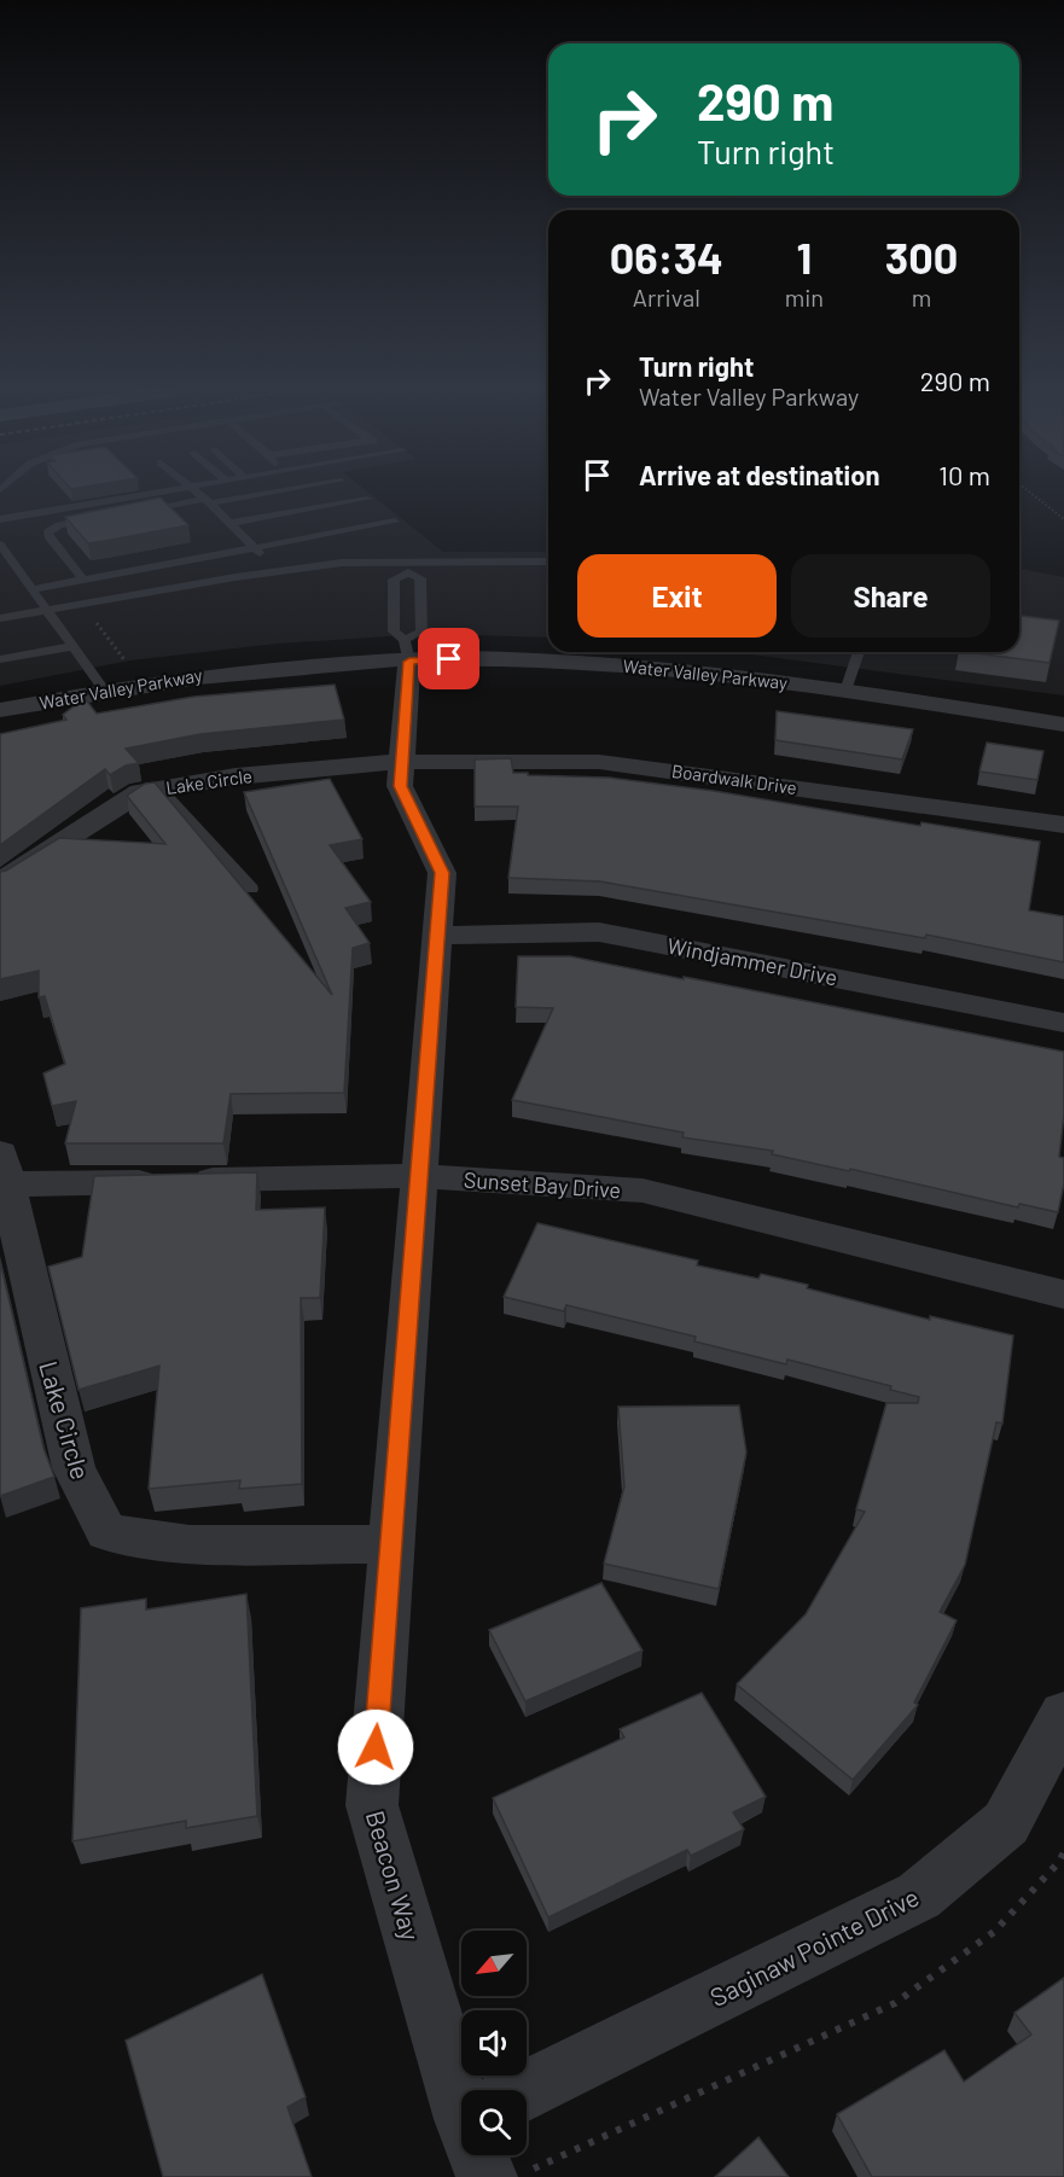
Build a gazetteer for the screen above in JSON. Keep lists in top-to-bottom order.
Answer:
{
  "streets": {
    "street": [
      "Water Valley Parkway",
      "Boardwalk Drive",
      "Lake Circle",
      "Windjammer Drive",
      "Sunset Bay Drive",
      "Beacon Way",
      "Saginaw Pointe Drive"
    ]
  },
  "crossings": [
    ["Water Valley Parkway", "Beacon Way"],
    ["Boardwalk Drive", "Lake Circle"],
    ["Boardwalk Drive", "Beacon Way"],
    ["Lake Circle", "Sunset Bay Drive"],
    ["Lake Circle", "Beacon Way"],
    ["Windjammer Drive", "Beacon Way"],
    ["Sunset Bay Drive", "Beacon Way"]
  ],
  "north": "bottom left",
  "page": {
    "turn": ["290 m", "Turn right"],
    "eta": [
      "06:34",
      "Arrival",
      "1",
      "min",
      "300",
      "m"
    ],
    "list": [
      {
        "name": "Turn right",
        "note": "Water Valley Parkway",
        "value": "290 m"
      },
      {
        "name": "Arrive at destination",
        "value": "10 m"
      }
    ],
    "buttons": ["Exit", "Share"]
  }
}
